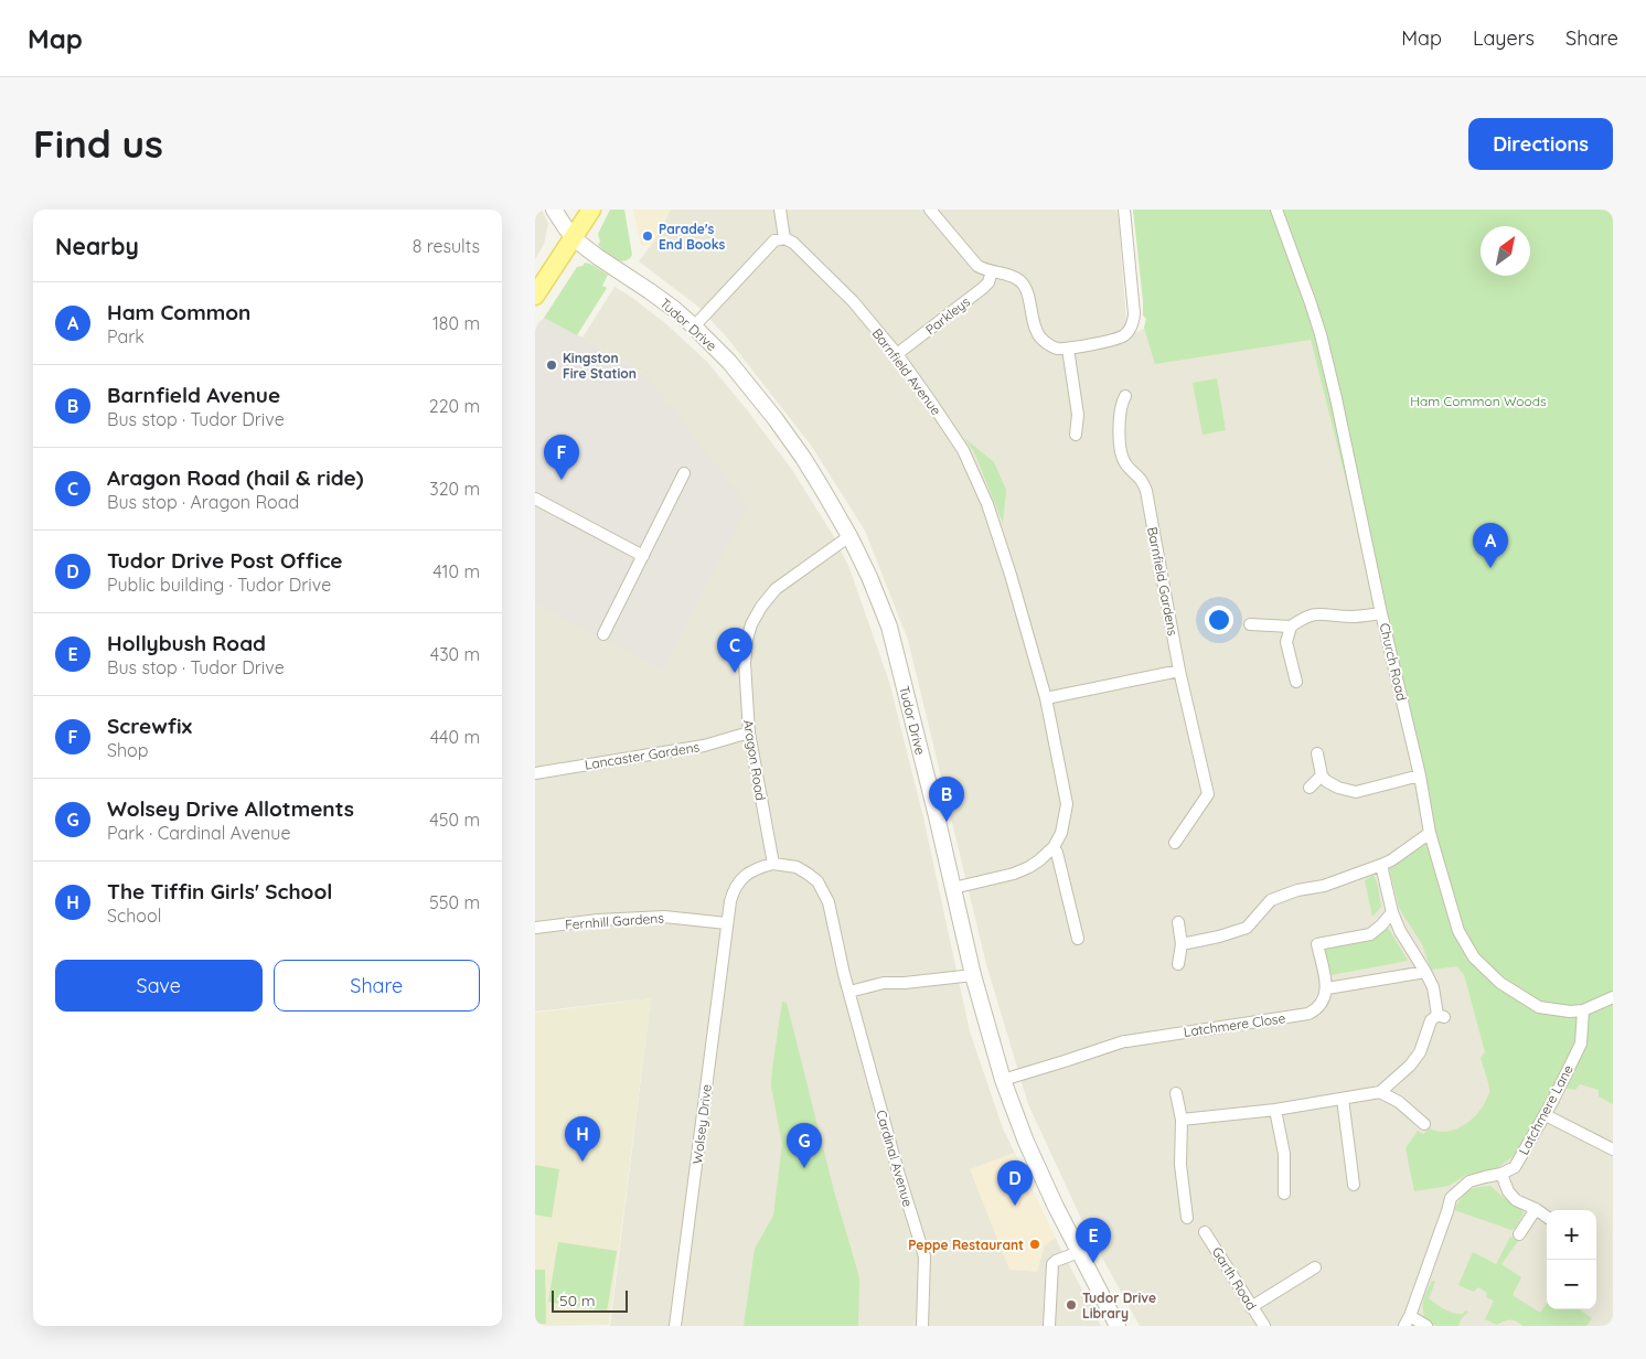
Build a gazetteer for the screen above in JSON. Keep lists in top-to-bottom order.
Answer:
{
  "streets": {
    "street": [
      "Parkleys",
      "Tudor Drive",
      "Barnfield Avenue",
      "Barnfield Gardens",
      "Church Road",
      "Lancaster Gardens",
      "Aragon Road",
      "Fernhill Gardens",
      "Latchmere Close",
      "Latchmere Lane",
      "Wolsey Drive",
      "Cardinal Avenue",
      "Garth Road"
    ]
  },
  "crossings": [
    ["Parkleys", "Barnfield Avenue"],
    ["Tudor Drive", "Barnfield Avenue"],
    ["Tudor Drive", "Aragon Road"],
    ["Tudor Drive", "Latchmere Close"],
    ["Church Road", "Latchmere Lane"],
    ["Lancaster Gardens", "Aragon Road"],
    ["Fernhill Gardens", "Wolsey Drive"]
  ],
  "parks": ["Ham Common Woods"],
  "places": [
    "Parade's End Books",
    "Kingston Fire Station",
    "Peppe Restaurant",
    "Tudor Drive Library"
  ],
  "scale_bar": "50 m",
  "north": "top right",
  "page": {
    "header": "Map",
    "nav": ["Map", "Layers", "Share"],
    "buttons": [
      "Directions",
      ["Save", "Share"]
    ],
    "title": "Find us",
    "heading": ["Nearby", "8 results"],
    "list": [
      {
        "mark": "A",
        "name": "Ham Common",
        "note": "Park",
        "value": "180 m"
      },
      {
        "mark": "B",
        "name": "Barnfield Avenue",
        "note": "Bus stop · Tudor Drive",
        "value": "220 m"
      },
      {
        "mark": "C",
        "name": "Aragon Road (hail & ride)",
        "note": "Bus stop · Aragon Road",
        "value": "320 m"
      },
      {
        "mark": "D",
        "name": "Tudor Drive Post Office",
        "note": "Public building · Tudor Drive",
        "value": "410 m"
      },
      {
        "mark": "E",
        "name": "Hollybush Road",
        "note": "Bus stop · Tudor Drive",
        "value": "430 m"
      },
      {
        "mark": "F",
        "name": "Screwfix",
        "note": "Shop",
        "value": "440 m"
      },
      {
        "mark": "G",
        "name": "Wolsey Drive Allotments",
        "note": "Park · Cardinal Avenue",
        "value": "450 m"
      },
      {
        "mark": "H",
        "name": "The Tiffin Girls' School",
        "note": "School",
        "value": "550 m"
      }
    ],
    "pins": [
      "F",
      "A",
      "C",
      "B",
      "H",
      "G",
      "D",
      "E"
    ],
    "map_buttons": ["+", "−"],
    "scale": "50 m"
  }
}
